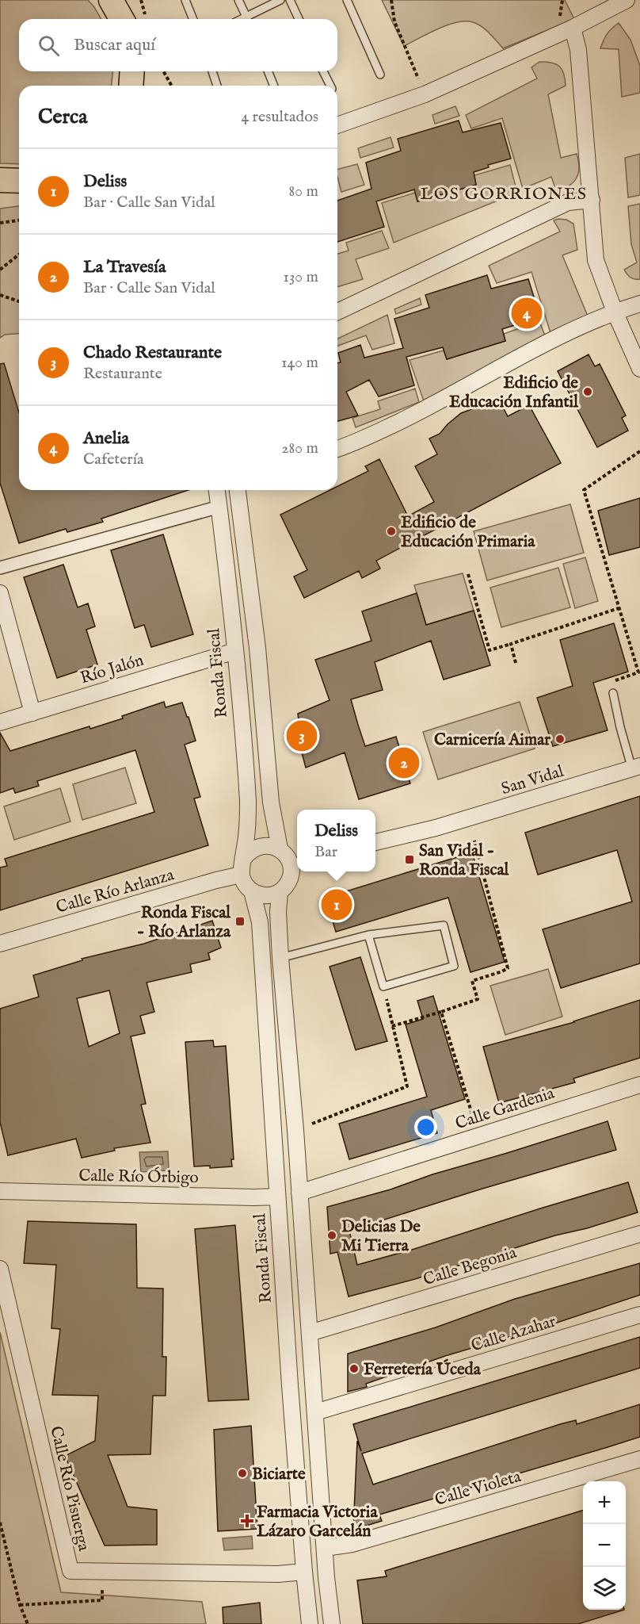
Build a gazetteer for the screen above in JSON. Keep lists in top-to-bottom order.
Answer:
{
  "streets": {
    "street": [
      "Río Jalón",
      "Ronda Fiscal",
      "San Vidal",
      "Calle Río Arlanza",
      "Calle Gardenia",
      "Calle Río Órbigo",
      "Calle Begonia",
      "Calle Azahar",
      "Calle Violeta",
      "Calle Río Pisuerga"
    ]
  },
  "crossings": [
    ["Río Jalón", "Ronda Fiscal"],
    ["Ronda Fiscal", "Calle Río Arlanza"],
    ["Ronda Fiscal", "Calle Río Órbigo"],
    ["Ronda Fiscal", "Calle Río Pisuerga"]
  ],
  "districts": ["LOS GORRIONES"],
  "places": {
    "other": [
      "Edificio de Educación Infantil",
      "Edificio de Educación Primaria",
      "Carnicería Aimar",
      "Delicias De Mi Tierra",
      "Ferretería Úceda",
      "Biciarte"
    ],
    "transit": ["San Vidal - Ronda Fiscal", "Ronda Fiscal - Río Arlanza"],
    "health": ["Farmacia Victoria Lázaro Garcelán"]
  },
  "page": {
    "search": "Buscar aquí",
    "heading": ["Cerca", "4 resultados"],
    "list": [
      {
        "mark": "1",
        "name": "Deliss",
        "note": "Bar · Calle San Vidal",
        "value": "80 m"
      },
      {
        "mark": "2",
        "name": "La Travesía",
        "note": "Bar · Calle San Vidal",
        "value": "130 m"
      },
      {
        "mark": "3",
        "name": "Chado Restaurante",
        "note": "Restaurante",
        "value": "140 m"
      },
      {
        "mark": "4",
        "name": "Anelia",
        "note": "Cafetería",
        "value": "280 m"
      }
    ],
    "pins": [
      "4",
      "3",
      "2",
      "1"
    ],
    "popup": ["Deliss", "Bar"],
    "map_buttons": ["+", "−"]
  }
}
